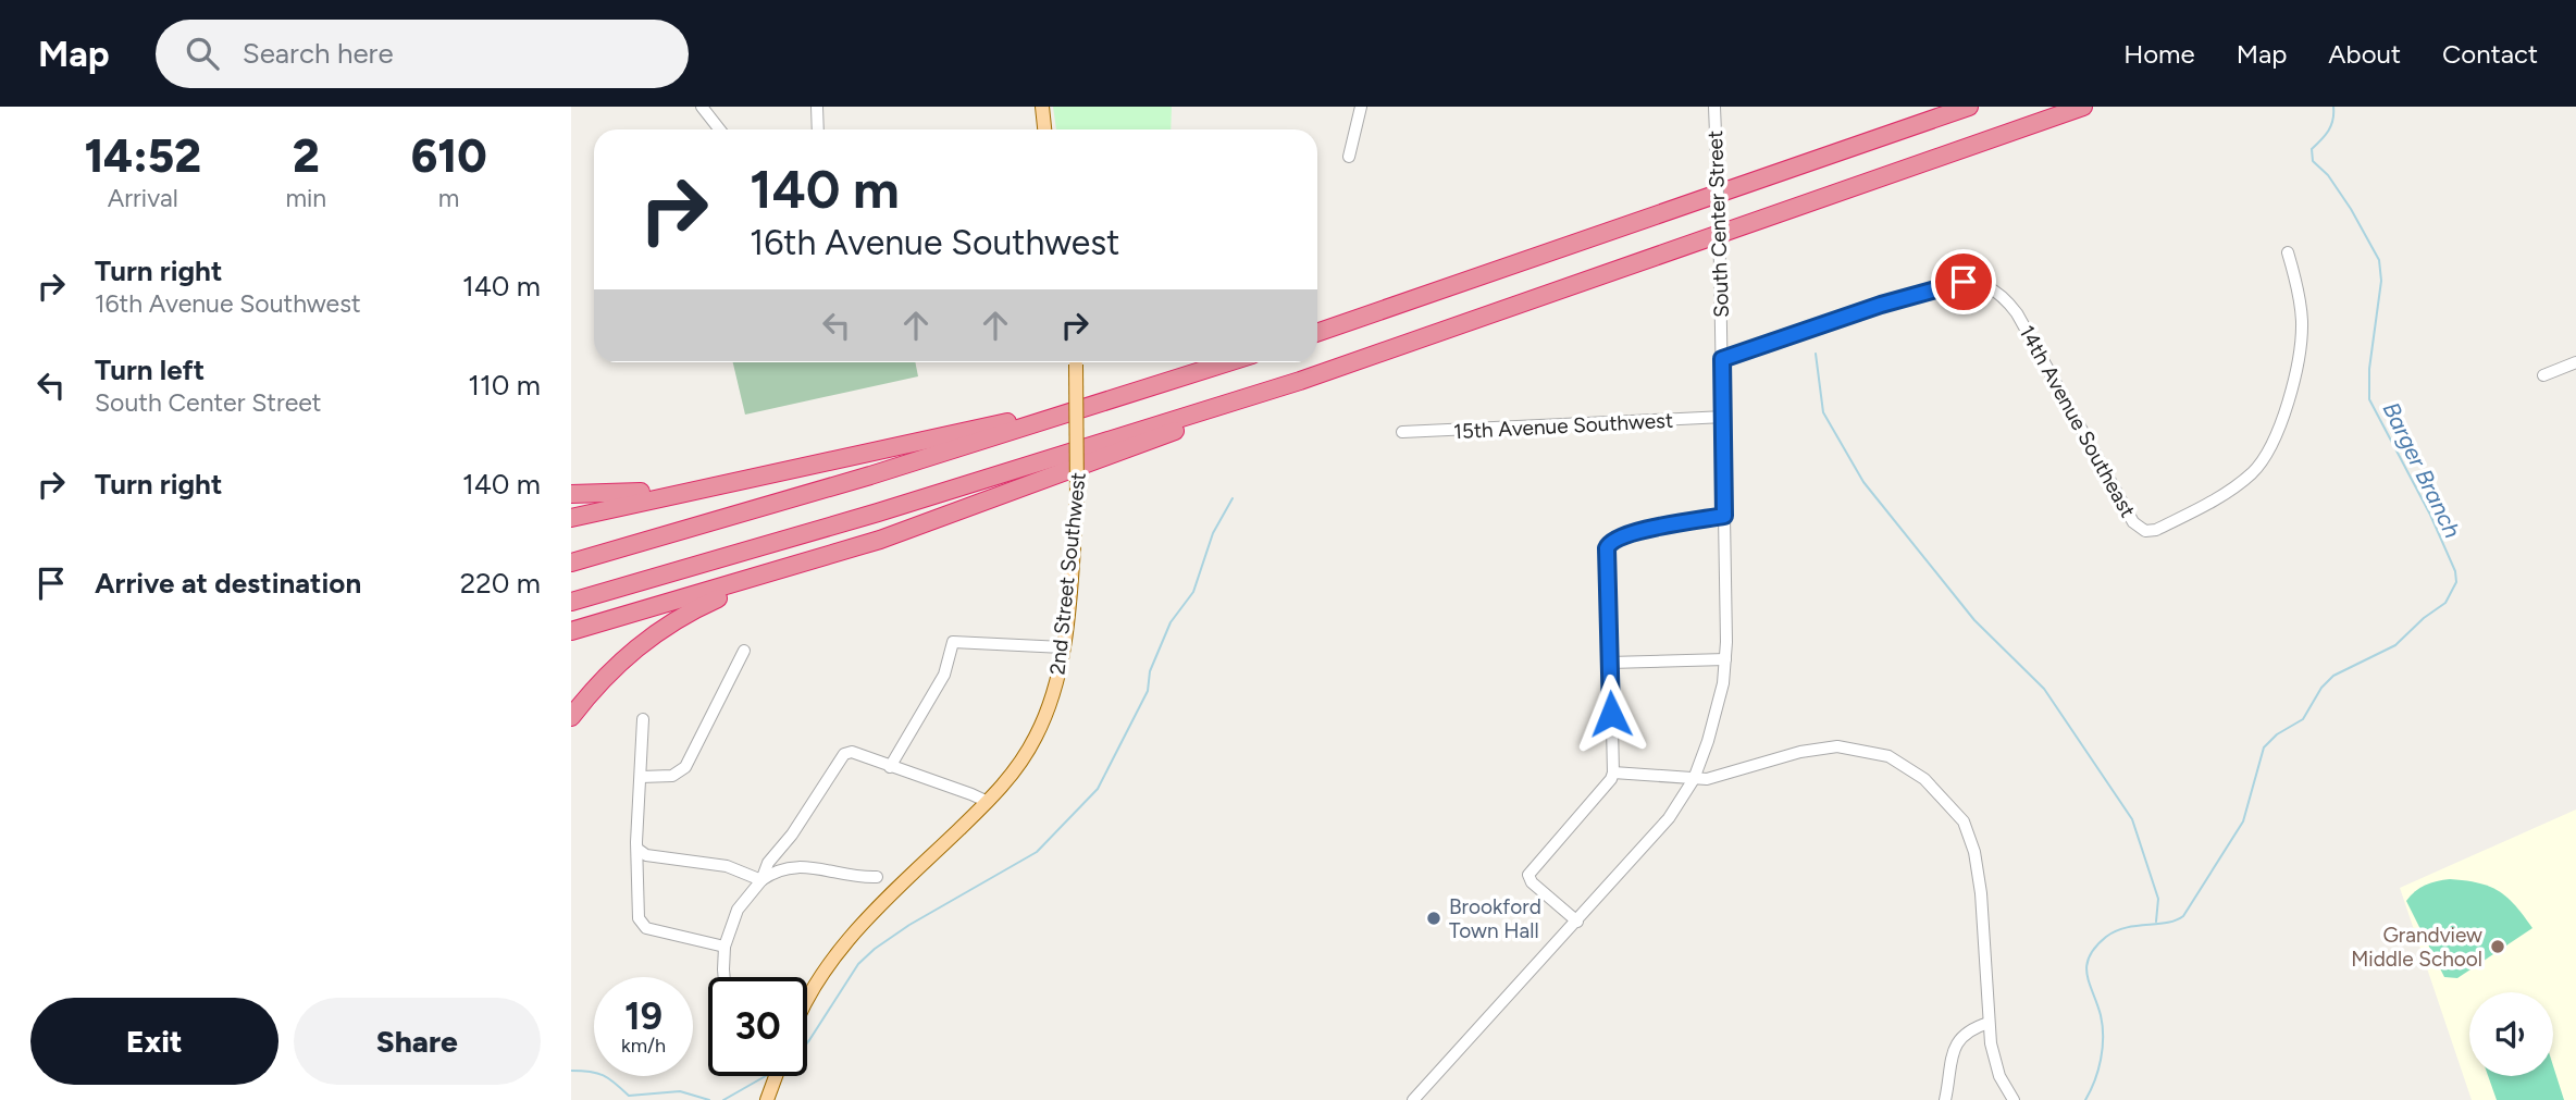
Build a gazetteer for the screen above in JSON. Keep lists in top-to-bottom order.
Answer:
{
  "streets": {
    "main road": ["2nd Street Southwest"],
    "street": ["South Center Street", "14th Avenue Southeast", "15th Avenue Southwest"]
  },
  "crossings": [
    ["South Center Street", "14th Avenue Southeast"],
    ["South Center Street", "15th Avenue Southwest"]
  ],
  "water": ["Barger Branch"],
  "places": ["Brookford Town Hall", "Grandview Middle School"],
  "page": {
    "header": "Map",
    "search": "Search here",
    "nav": [
      "Home",
      "Map",
      "About",
      "Contact"
    ],
    "eta": [
      "14:52",
      "Arrival",
      "2",
      "min",
      "610",
      "m"
    ],
    "turn": ["140 m", "16th Avenue Southwest"],
    "list": [
      {
        "name": "Turn right",
        "note": "16th Avenue Southwest",
        "value": "140 m"
      },
      {
        "name": "Turn left",
        "note": "South Center Street",
        "value": "110 m"
      },
      {
        "name": "Turn right",
        "value": "140 m"
      },
      {
        "name": "Arrive at destination",
        "value": "220 m"
      }
    ],
    "speed": "19 km/h",
    "limit": "30",
    "buttons": ["Exit", "Share"]
  }
}
